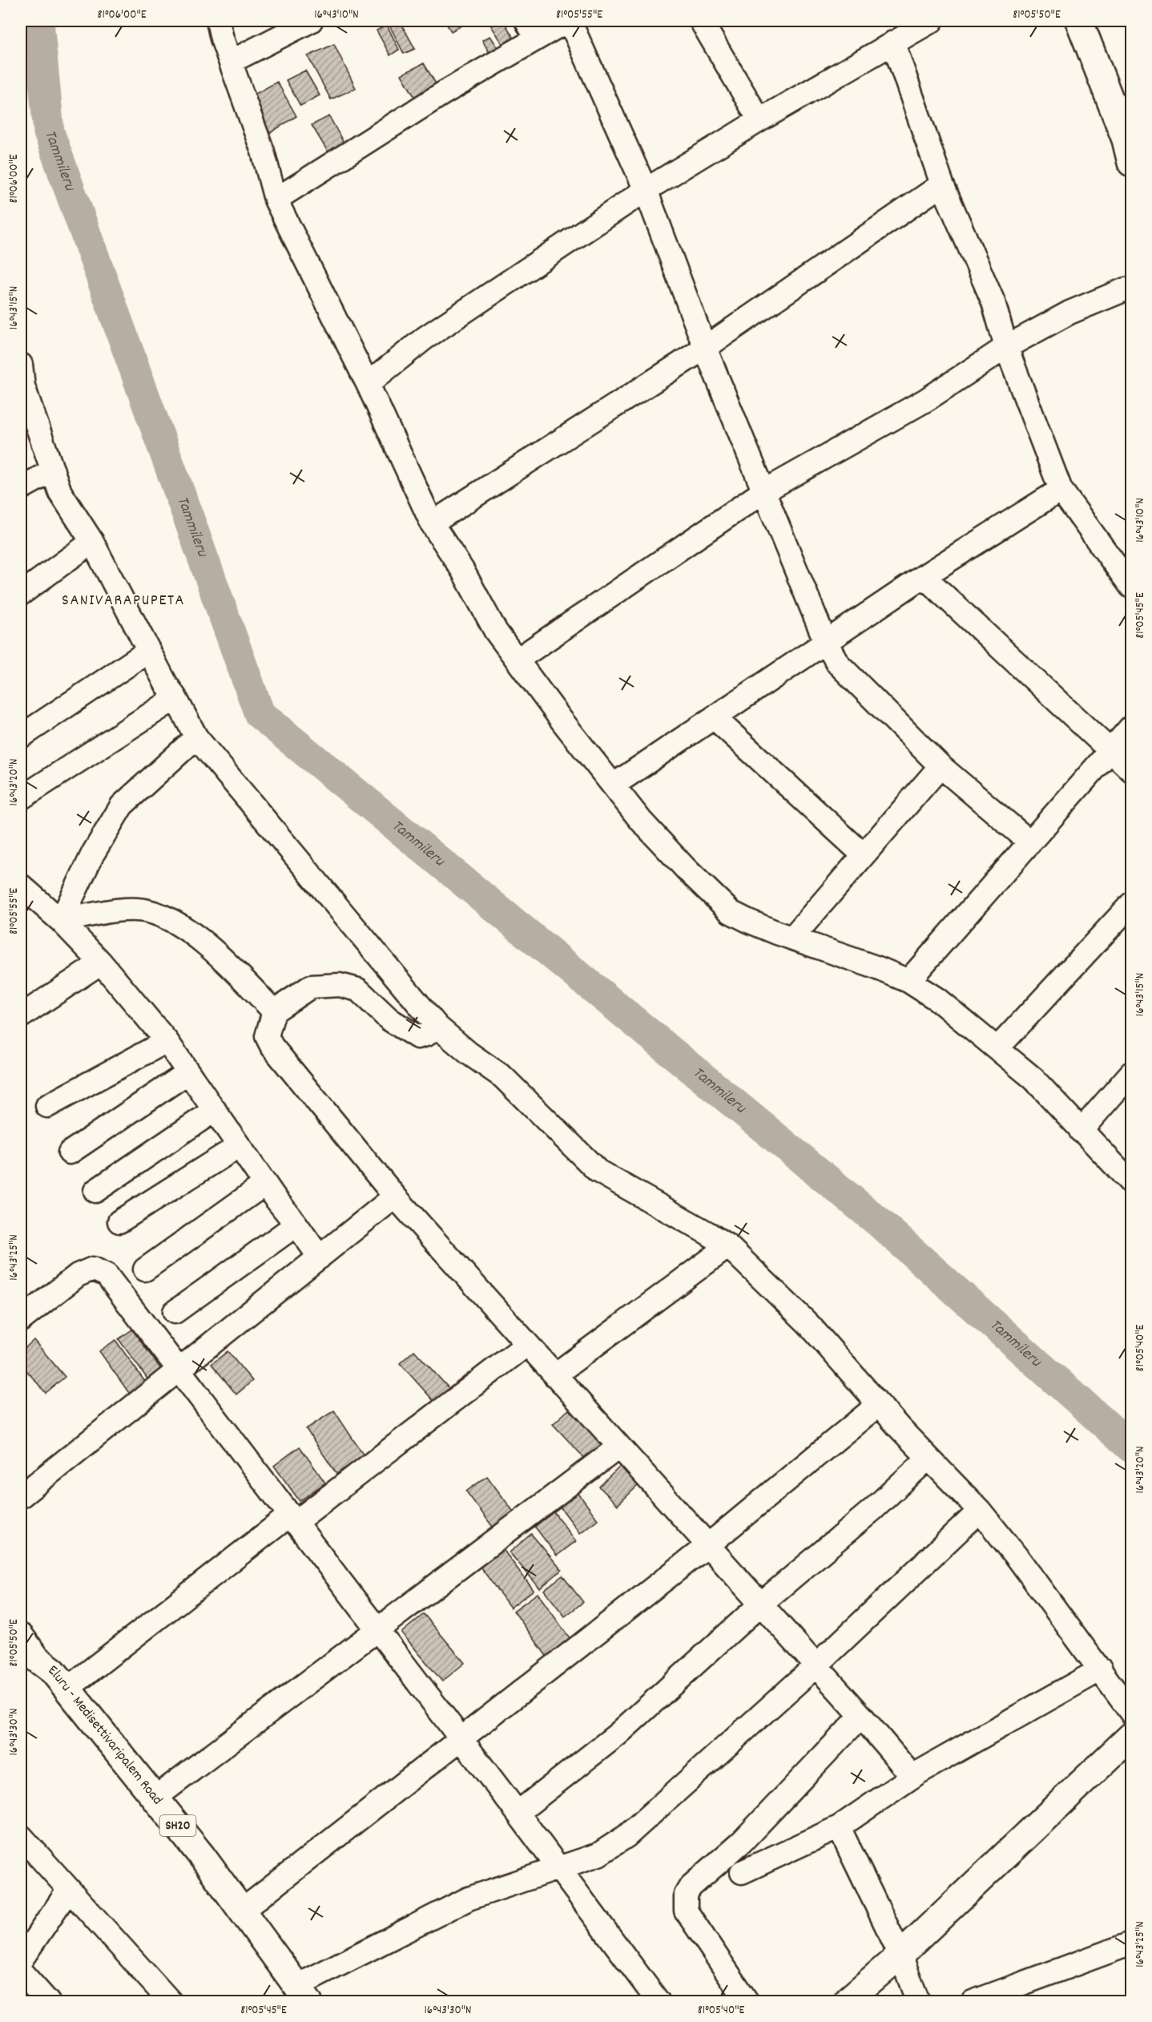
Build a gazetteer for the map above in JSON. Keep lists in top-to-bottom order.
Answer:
{
  "streets": {
    "main road": ["Eluru - Medisettivaripalem Road", "SH20"]
  },
  "districts": ["SANIVARAPUPETA"],
  "water": ["Tammileru"],
  "coordinates": [
    "81°06'00\"E",
    "16°43'10\"N",
    "81°05'55\"E",
    "81°05'50\"E",
    "16°43'15\"N",
    "81°05'45\"E",
    "16°43'20\"N",
    "16°43'25\"N",
    "81°05'40\"E",
    "16°43'30\"N"
  ]
}
